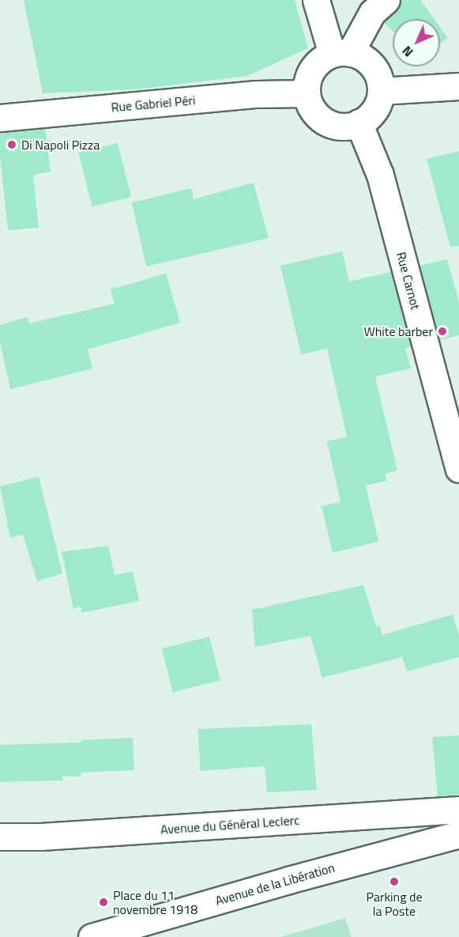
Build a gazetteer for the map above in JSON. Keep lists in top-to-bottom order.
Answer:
{
  "streets": {
    "street": [
      "Rue Gabriel Péri",
      "Rue Carnot",
      "Avenue du Général Leclerc",
      "Avenue de la Libération"
    ]
  },
  "crossings": [
    ["Rue Gabriel Péri", "Rue Carnot"]
  ],
  "places": [
    "Di Napoli Pizza",
    "White barber",
    "Parking de la Poste",
    "Place du 11 novembre 1918"
  ],
  "north": "bottom left"
}
